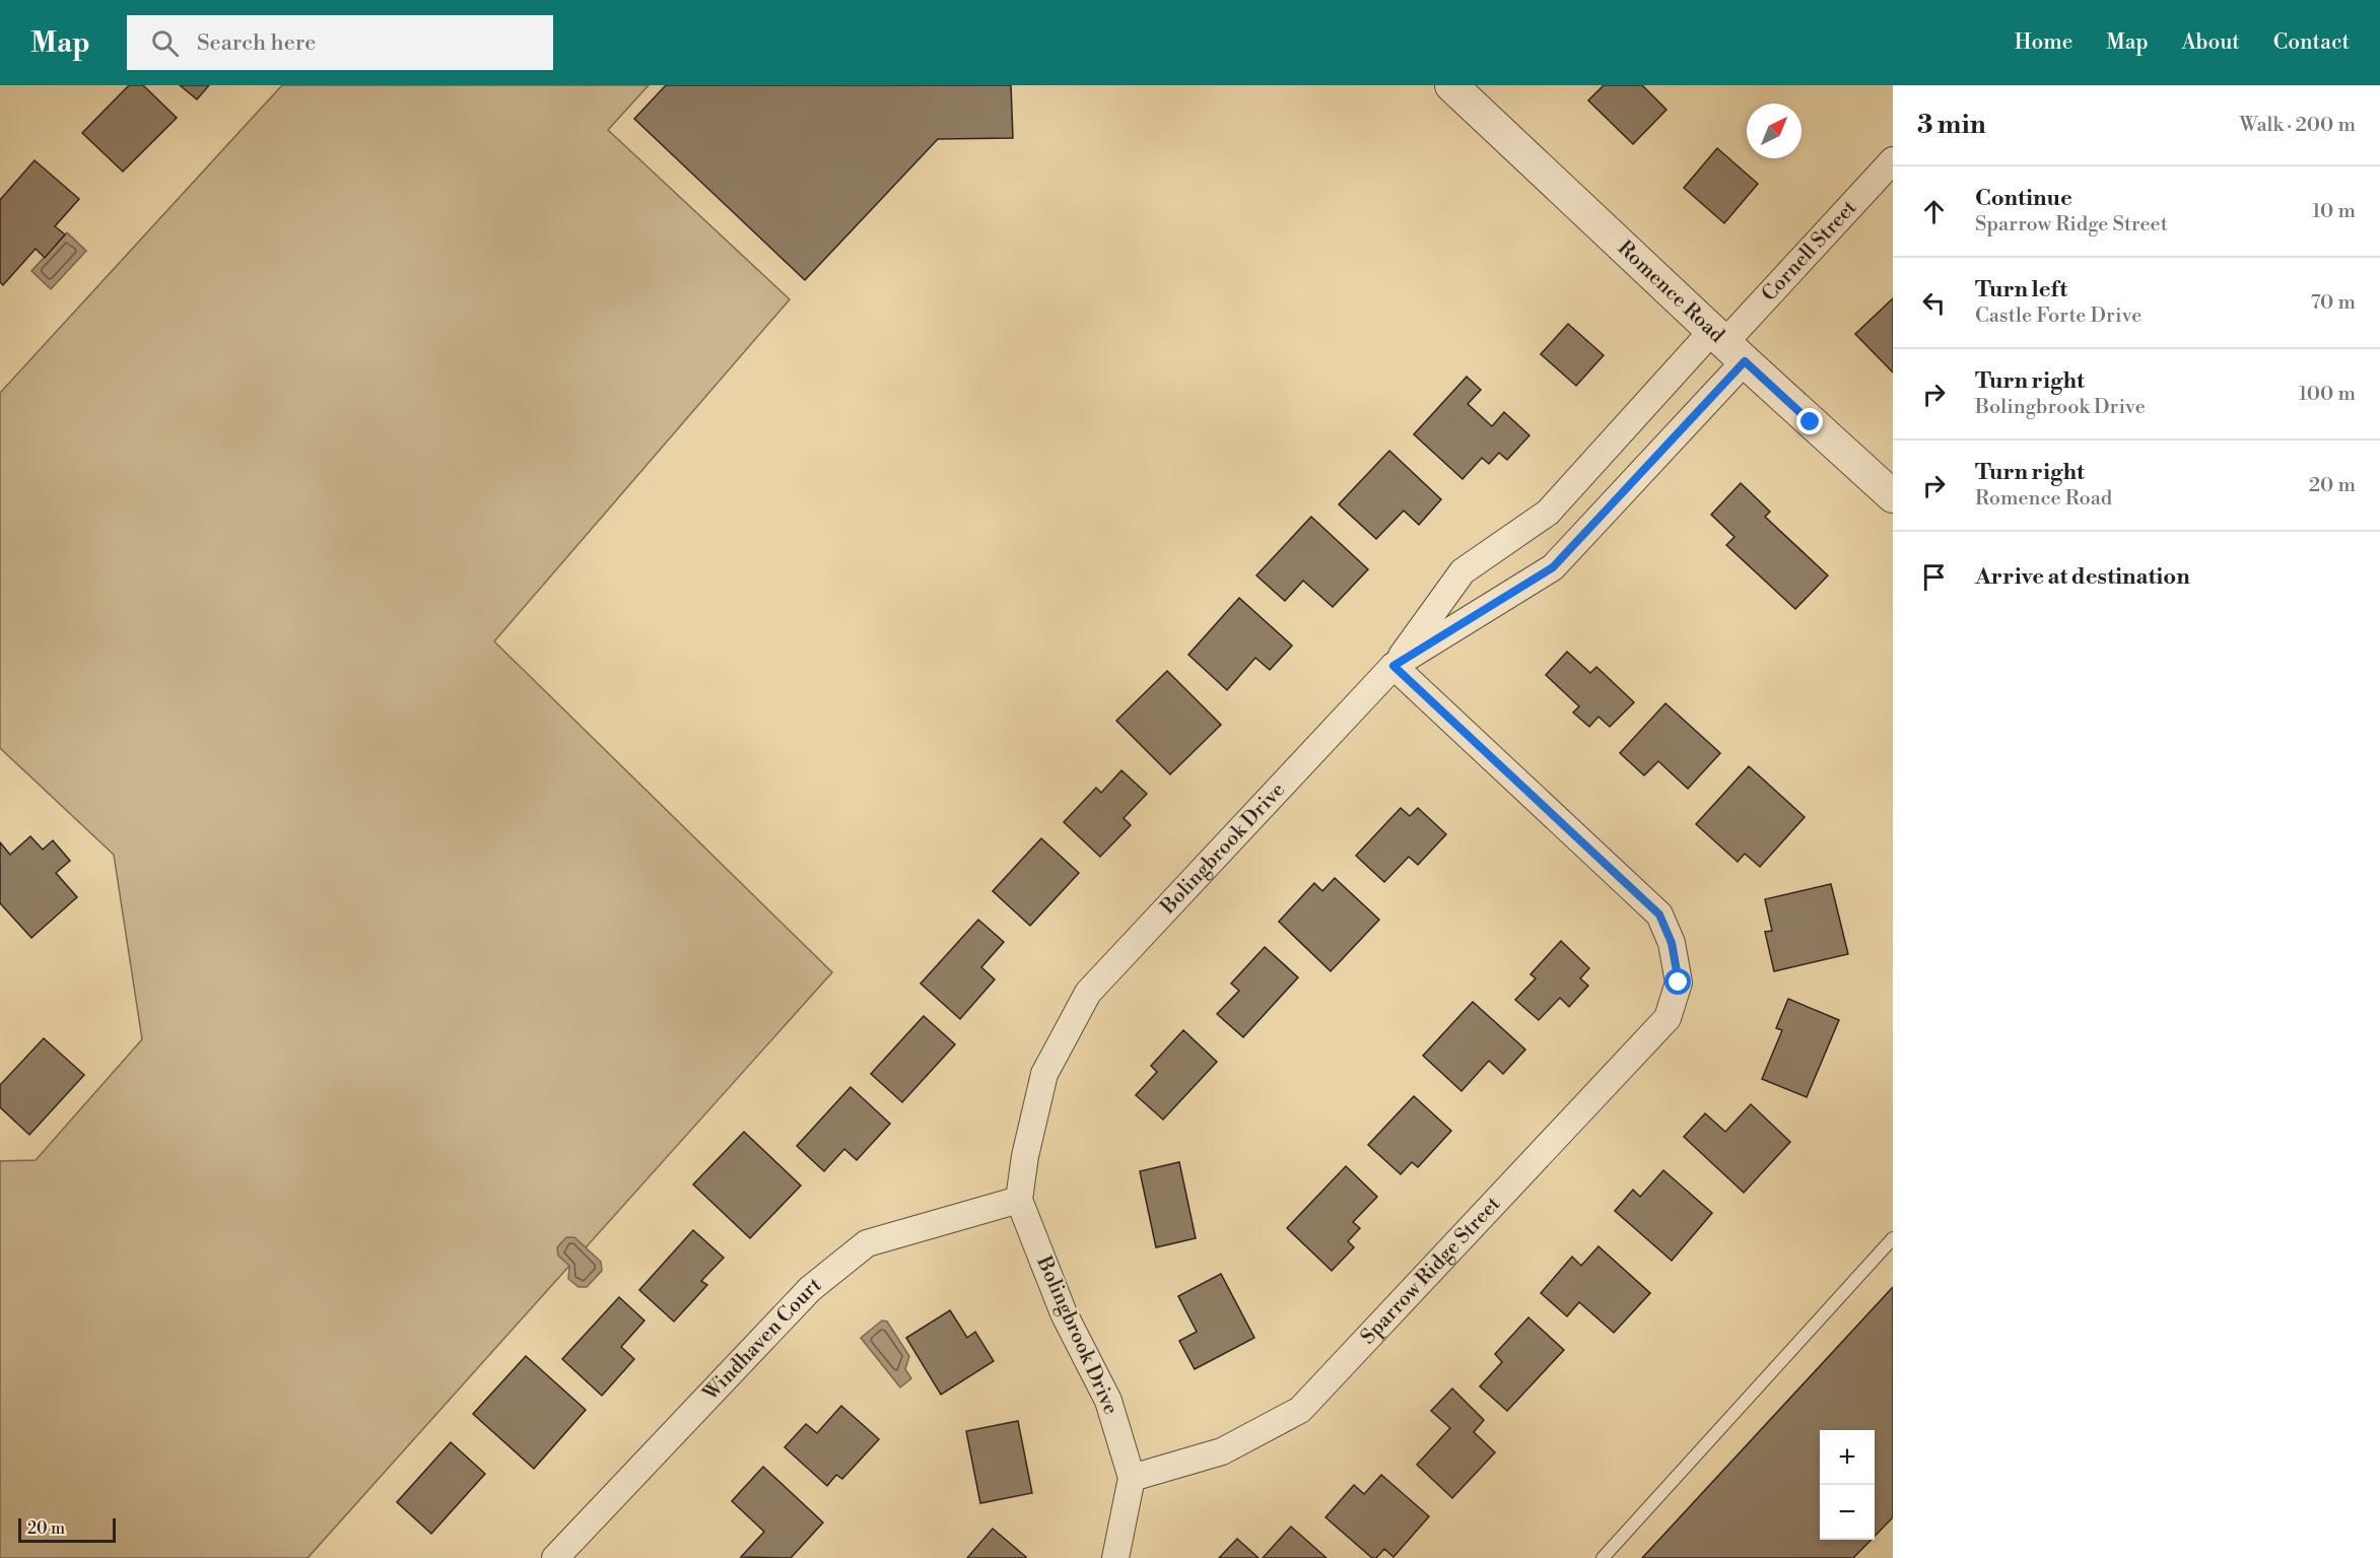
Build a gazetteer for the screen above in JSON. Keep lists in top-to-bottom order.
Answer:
{
  "streets": {
    "street": [
      "Cornell Street",
      "Romence Road",
      "Bolingbrook Drive",
      "Sparrow Ridge Street",
      "Windhaven Court"
    ]
  },
  "crossings": [
    ["Cornell Street", "Romence Road"],
    ["Cornell Street", "Bolingbrook Drive"],
    ["Romence Road", "Bolingbrook Drive"],
    ["Bolingbrook Drive", "Sparrow Ridge Street"],
    ["Bolingbrook Drive", "Windhaven Court"]
  ],
  "scale_bar": "20 m",
  "north": "top right",
  "page": {
    "header": "Map",
    "search": "Search here",
    "nav": [
      "Home",
      "Map",
      "About",
      "Contact"
    ],
    "heading": ["3 min", "Walk · 200 m"],
    "list": [
      ["Continue", "Sparrow Ridge Street", "10 m"],
      ["Turn left", "Castle Forte Drive", "70 m"],
      ["Turn right", "Bolingbrook Drive", "100 m"],
      ["Turn right", "Romence Road", "20 m"],
      "Arrive at destination"
    ],
    "map_buttons": ["+", "−"],
    "scale": "20 m"
  }
}
